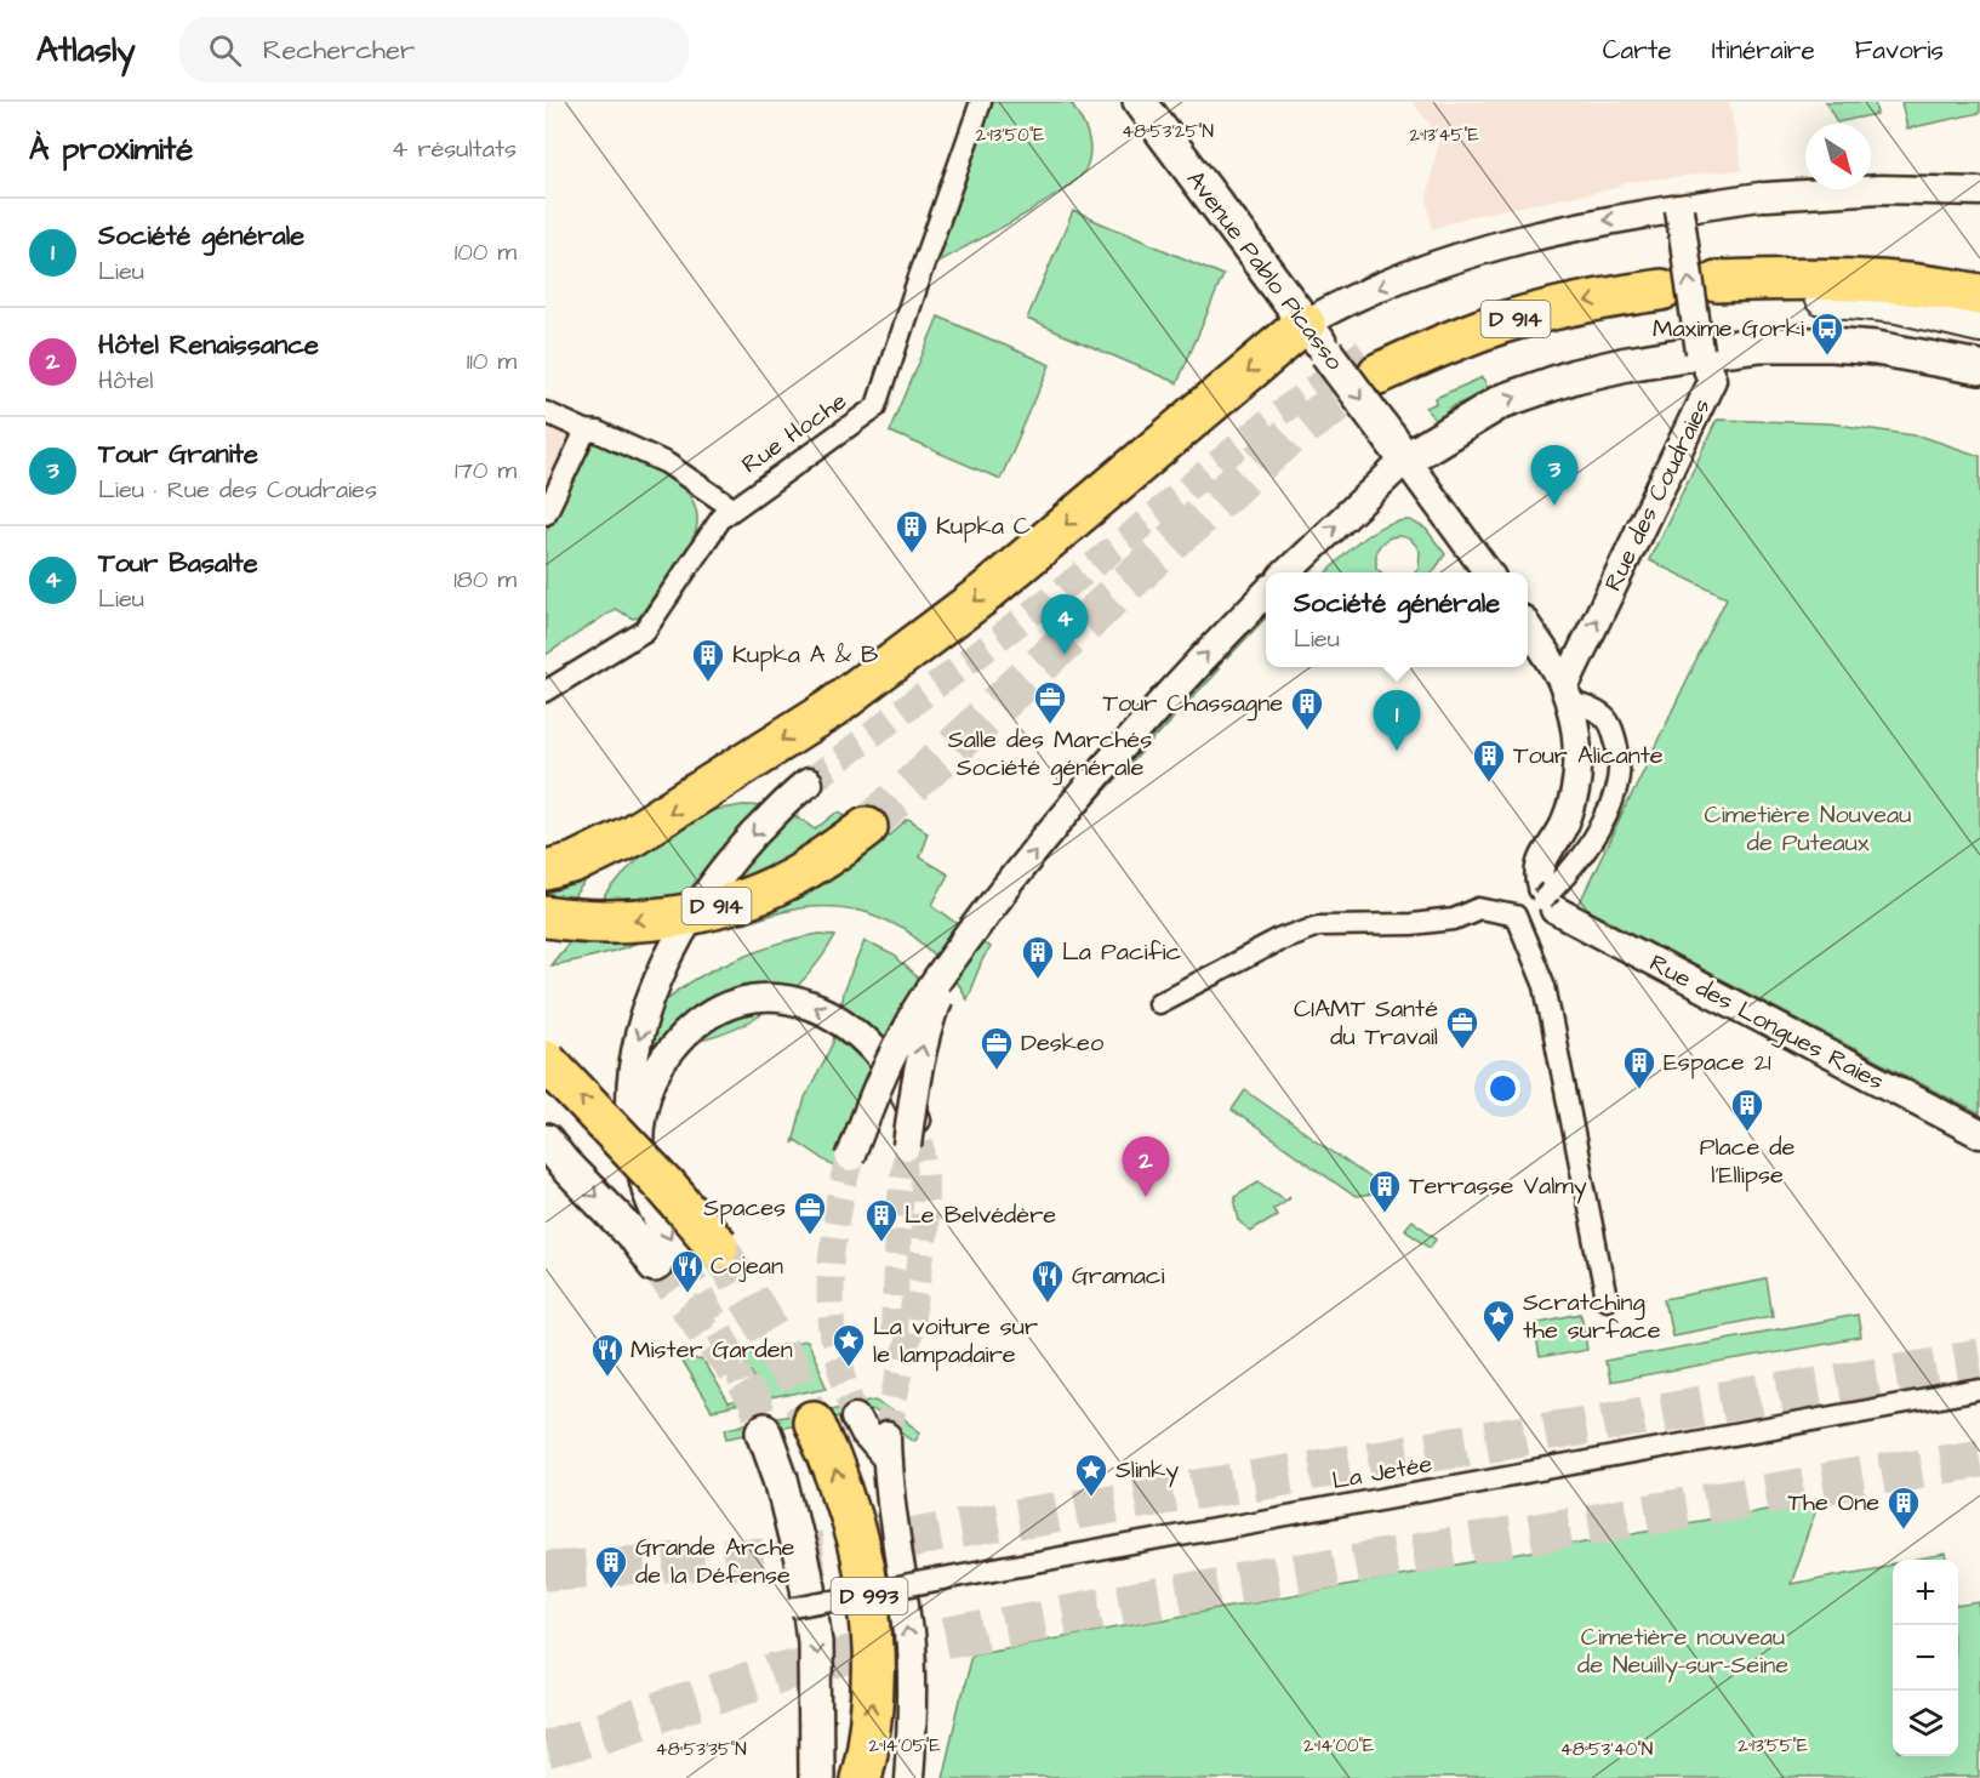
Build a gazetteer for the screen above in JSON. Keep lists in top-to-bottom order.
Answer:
{
  "streets": {
    "main road": ["D 914", "D 993"],
    "street": [
      "Avenue Pablo Picasso",
      "Rue Hoche",
      "Rue des Coudraies",
      "Rue des Longues Raies",
      "La Jetée"
    ]
  },
  "one_way": ["Rue des Coudraies"],
  "parks": ["Cimetière Nouveau de Puteaux", "Cimetière nouveau de Neuilly-sur-Seine"],
  "places": {
    "bus stop": ["Maxime Gorki"],
    "building": [
      "Kupka C",
      "Kupka A & B",
      "Tour Chassagne",
      "Tour Alicante",
      "La Pacific",
      "Espace 21",
      "Place de l'Ellipse",
      "Terrasse Valmy",
      "Le Belvédère",
      "The One",
      "Grande Arche de la Défense"
    ],
    "office": [
      "Salle des Marchés Société générale",
      "CIAMT Santé du Travail",
      "Deskeo",
      "Spaces"
    ],
    "restaurant": ["Cojean", "Gramaci", "Mister Garden"],
    "place": ["Scratching the surface", "La voiture sur le lampadaire", "Slinky"]
  },
  "north": "bottom right",
  "page": {
    "header": "Atlasly",
    "search": "Rechercher",
    "nav": ["Carte", "Itinéraire", "Favoris"],
    "heading": ["À proximité", "4 résultats"],
    "list": [
      {
        "mark": "1",
        "name": "Société générale",
        "note": "Lieu",
        "value": "100 m"
      },
      {
        "mark": "2",
        "name": "Hôtel Renaissance",
        "note": "Hôtel",
        "value": "110 m"
      },
      {
        "mark": "3",
        "name": "Tour Granite",
        "note": "Lieu · Rue des Coudraies",
        "value": "170 m"
      },
      {
        "mark": "4",
        "name": "Tour Basalte",
        "note": "Lieu",
        "value": "180 m"
      }
    ],
    "pins": [
      "3",
      "4",
      "1",
      "2"
    ],
    "popup": ["Société générale", "Lieu"],
    "map_buttons": ["+", "−"]
  },
  "coordinates": [
    "48°53'25\"N",
    "2°13'50\"E",
    "2°13'45\"E",
    "2°14'05\"E",
    "2°14'00\"E",
    "2°13'55\"E",
    "48°53'35\"N",
    "48°53'40\"N"
  ]
}
